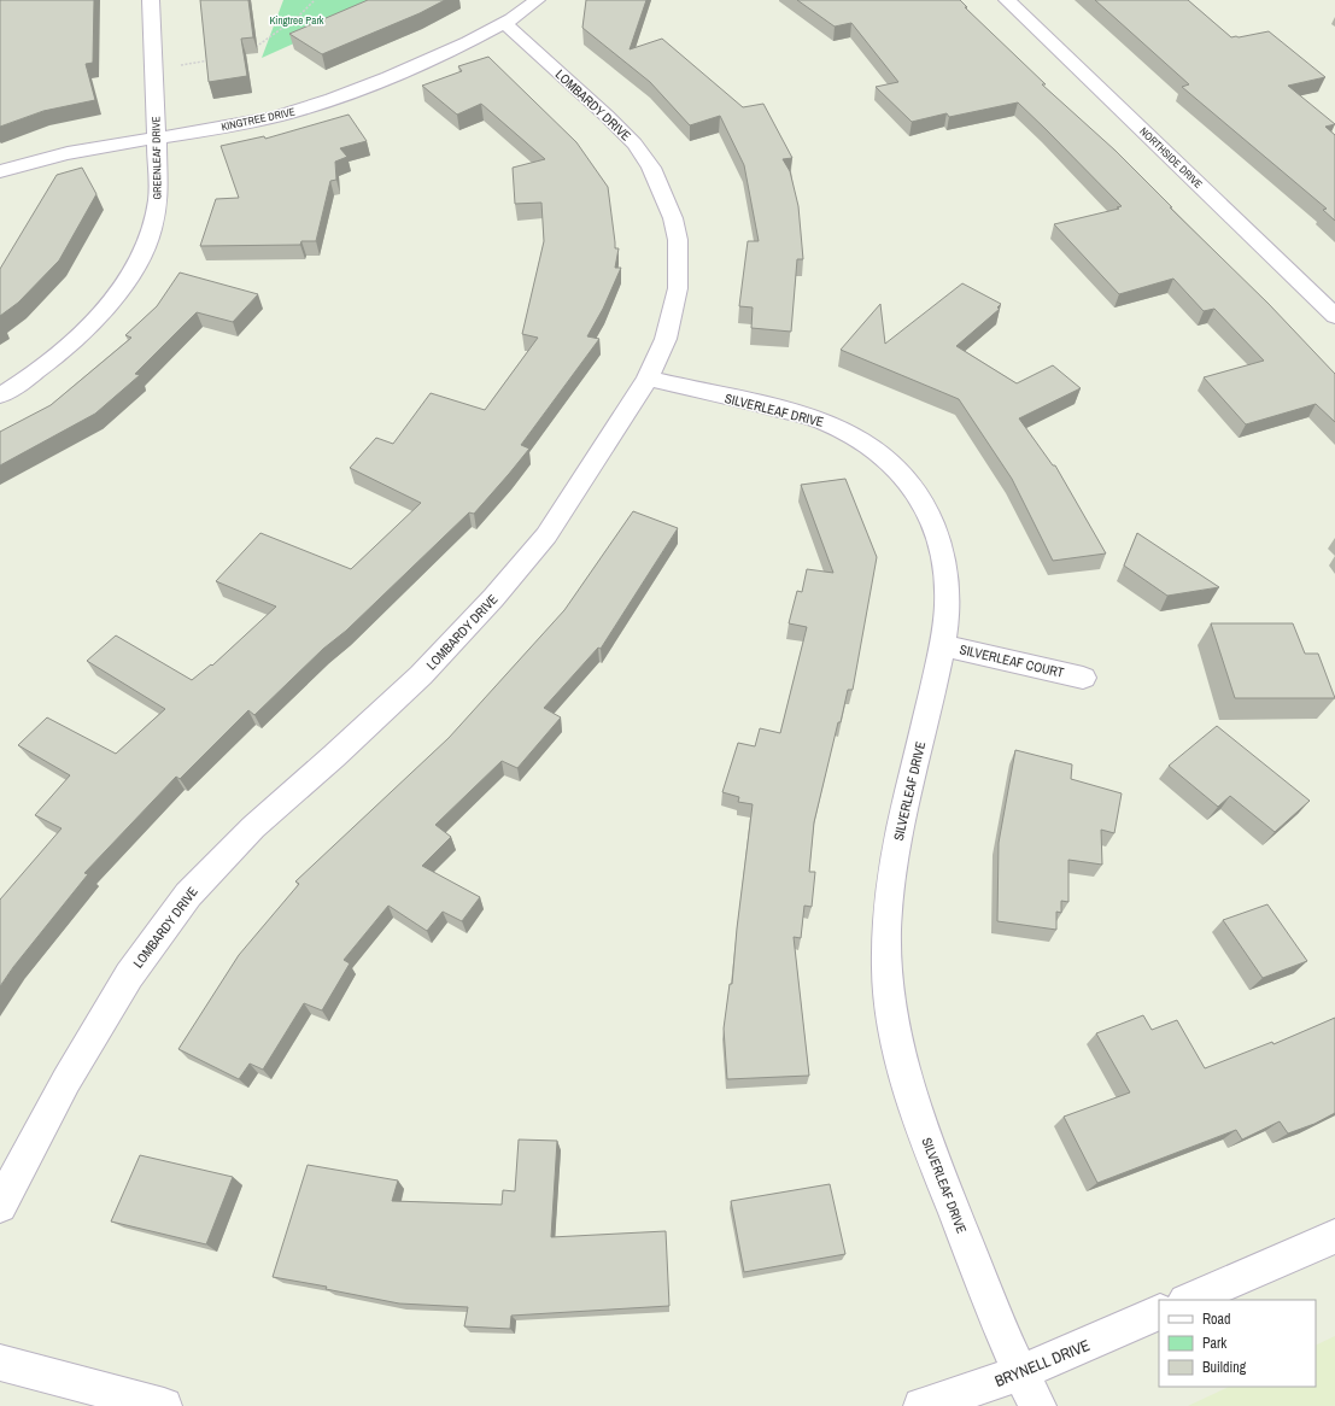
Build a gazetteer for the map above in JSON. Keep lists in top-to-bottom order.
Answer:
{
  "streets": {
    "street": [
      "LOMBARDY DRIVE",
      "KINGTREE DRIVE",
      "GREENLEAF DRIVE",
      "NORTHSIDE DRIVE",
      "SILVERLEAF DRIVE",
      "SILVERLEAF COURT",
      "BRYNELL DRIVE"
    ]
  },
  "crossings": [
    ["LOMBARDY DRIVE", "KINGTREE DRIVE"],
    ["LOMBARDY DRIVE", "SILVERLEAF DRIVE"],
    ["KINGTREE DRIVE", "GREENLEAF DRIVE"],
    ["SILVERLEAF DRIVE", "SILVERLEAF COURT"],
    ["SILVERLEAF DRIVE", "BRYNELL DRIVE"]
  ],
  "parks": ["Kingtree Park"],
  "legend": ["Road", "Park", "Building"]
}
